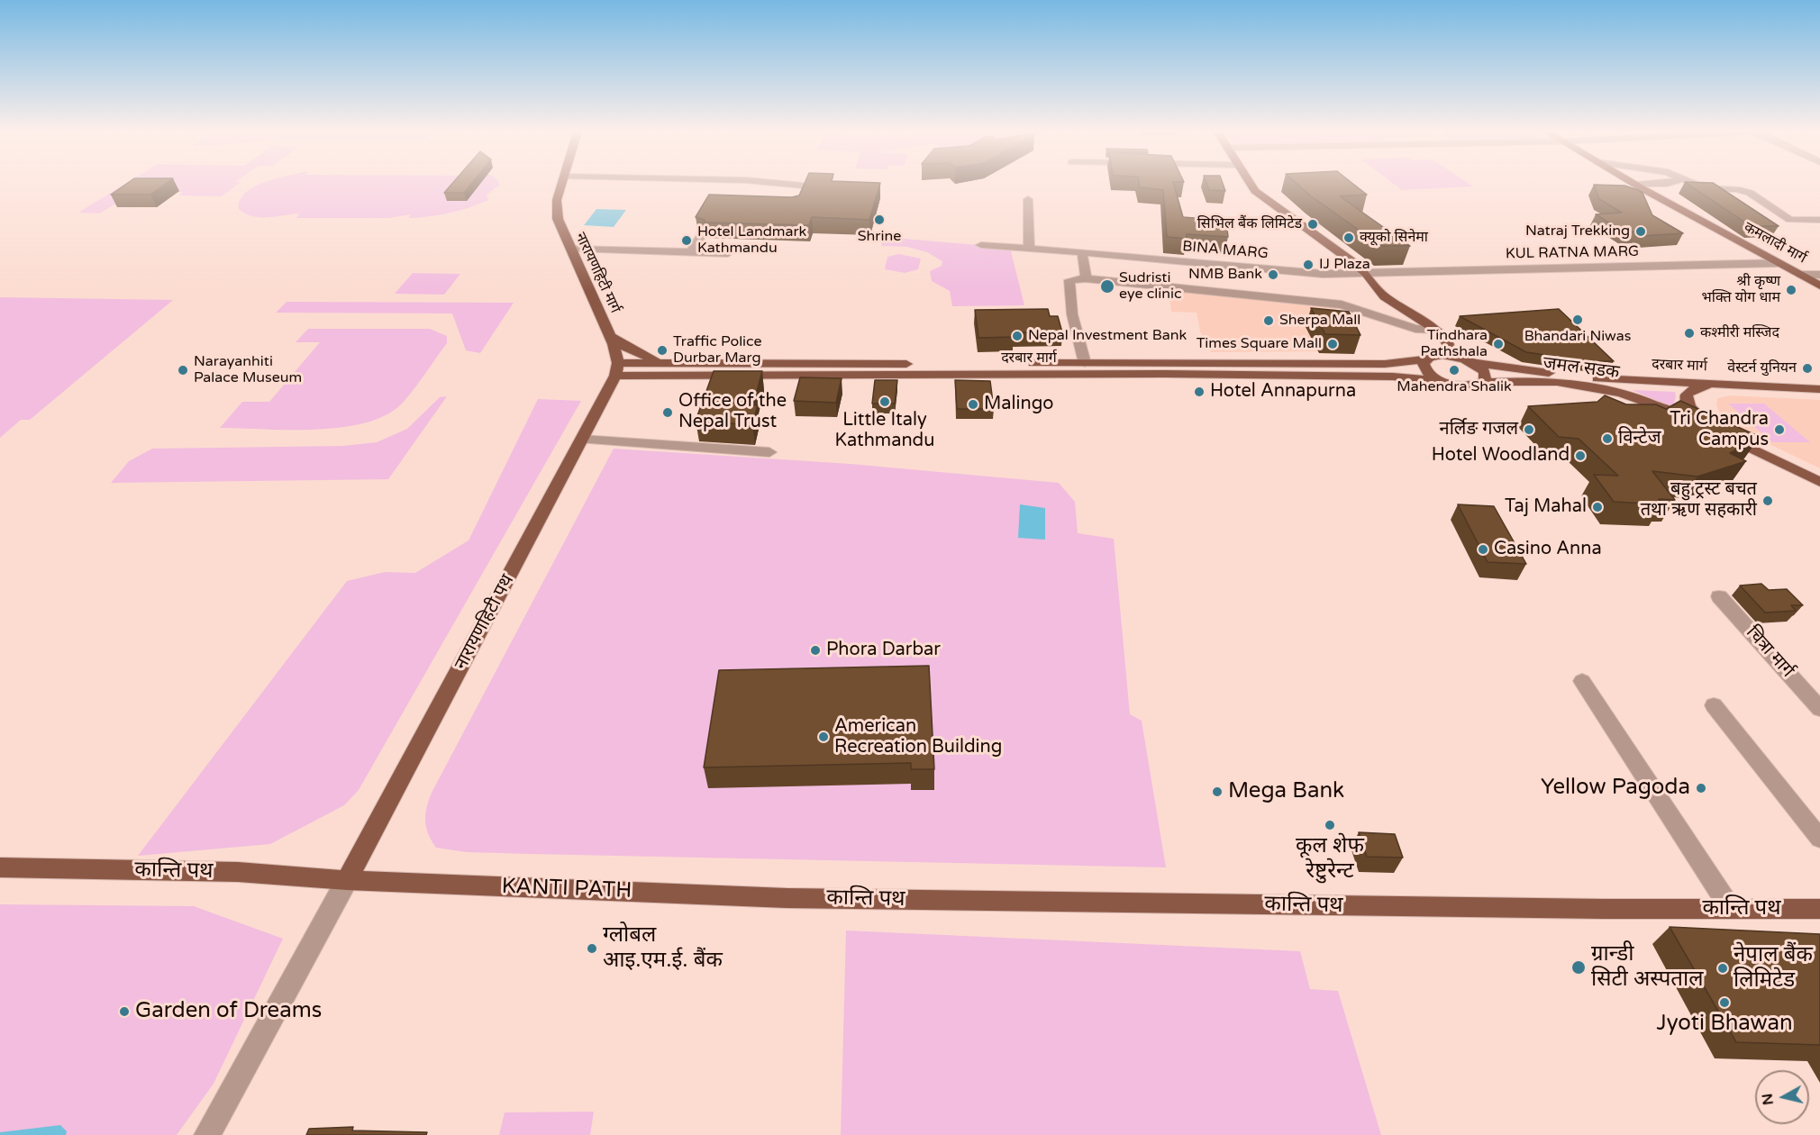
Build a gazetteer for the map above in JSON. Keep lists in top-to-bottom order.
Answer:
{
  "streets": {
    "main road": [
      "कमलादी मार्ग",
      "नारायणहिटी मार्ग",
      "दरबार मार्ग",
      "जमल सडक",
      "नारायणहिटी पथ",
      "कान्ति पथ",
      "KANTI PATH"
    ],
    "street": ["BINA MARG", "KUL RATNA MARG", "चित्रा मार्ग"]
  },
  "crossings": [
    ["कमलादी मार्ग", "KUL RATNA MARG"],
    ["BINA MARG", "KUL RATNA MARG"],
    ["नारायणहिटी मार्ग", "दरबार मार्ग"],
    ["नारायणहिटी मार्ग", "नारायणहिटी पथ"],
    ["दरबार मार्ग", "जमल सडक"],
    ["दरबार मार्ग", "नारायणहिटी पथ"],
    ["नारायणहिटी पथ", "कान्ति पथ"],
    ["नारायणहिटी पथ", "KANTI PATH"],
    ["कान्ति पथ", "KANTI PATH"]
  ],
  "places": [
    "Shrine",
    "सिभिल बैंक लिमिटेड",
    "Natraj Trekking",
    "क्यूको सिनेमा",
    "Hotel Landmark Kathmandu",
    "IJ Plaza",
    "NMB Bank",
    "Sudristi eye clinic",
    "श्री कृष्ण भक्ति योग धाम",
    "Bhandari Niwas",
    "Sherpa Mall",
    "कश्मीरी मस्जिद",
    "Nepal Investment Bank",
    "Times Square Mall",
    "Tindhara Pathshala",
    "Traffic Police Durbar Marg",
    "वेस्टर्न युनियन",
    "Narayanhiti Palace Museum",
    "Mahendra Shalik",
    "Hotel Annapurna",
    "Little Italy Kathmandu",
    "Malingo",
    "Office of the Nepal Trust",
    "नर्लिङ गजल",
    "Tri Chandra Campus",
    "विन्टेज",
    "Hotel Woodland",
    "बहु ट्रस्ट बचत तथा ऋण सहकारी",
    "Taj Mahal",
    "Casino Anna",
    "Phora Darbar",
    "American Recreation Building",
    "Yellow Pagoda",
    "Mega Bank",
    "कूल शेफ रेष्टुरेन्ट",
    "ग्लोबल आइ.एम.ई. बैंक",
    "ग्रान्डी सिटी अस्पताल",
    "नेपाल बैंक लिमिटेड",
    "Jyoti Bhawan",
    "Garden of Dreams"
  ],
  "north": "left"
}
